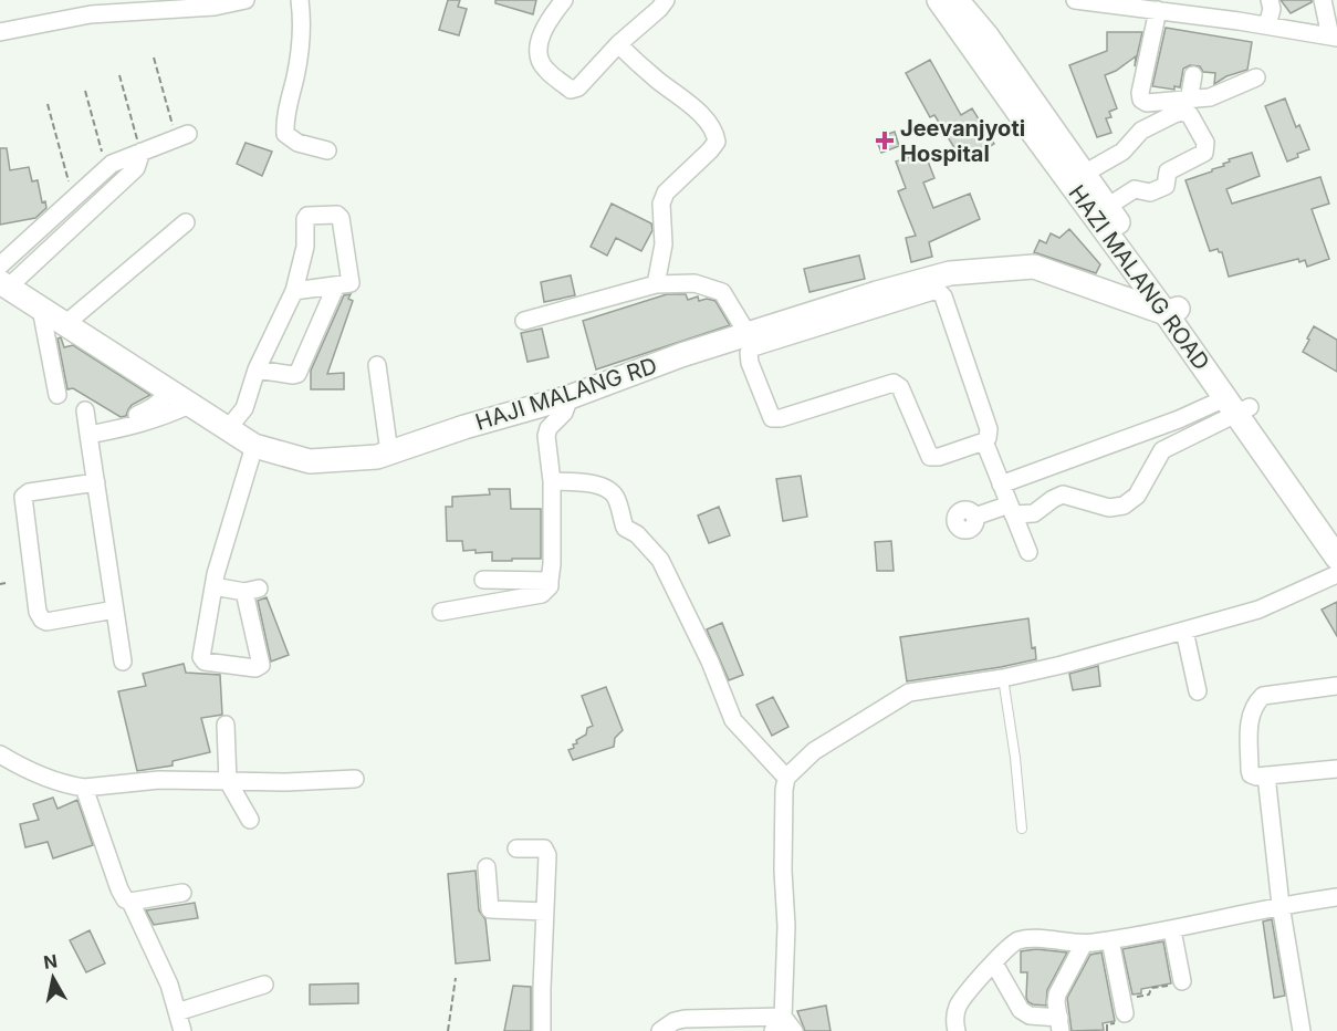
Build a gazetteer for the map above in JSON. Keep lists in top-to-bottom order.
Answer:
{
  "streets": {
    "street": ["HAZI MALANG ROAD", "HAJI MALANG RD"]
  },
  "crossings": [
    ["HAZI MALANG ROAD", "HAJI MALANG RD"]
  ],
  "places": {
    "health": ["Jeevanjyoti Hospital"]
  },
  "north": "top"
}
